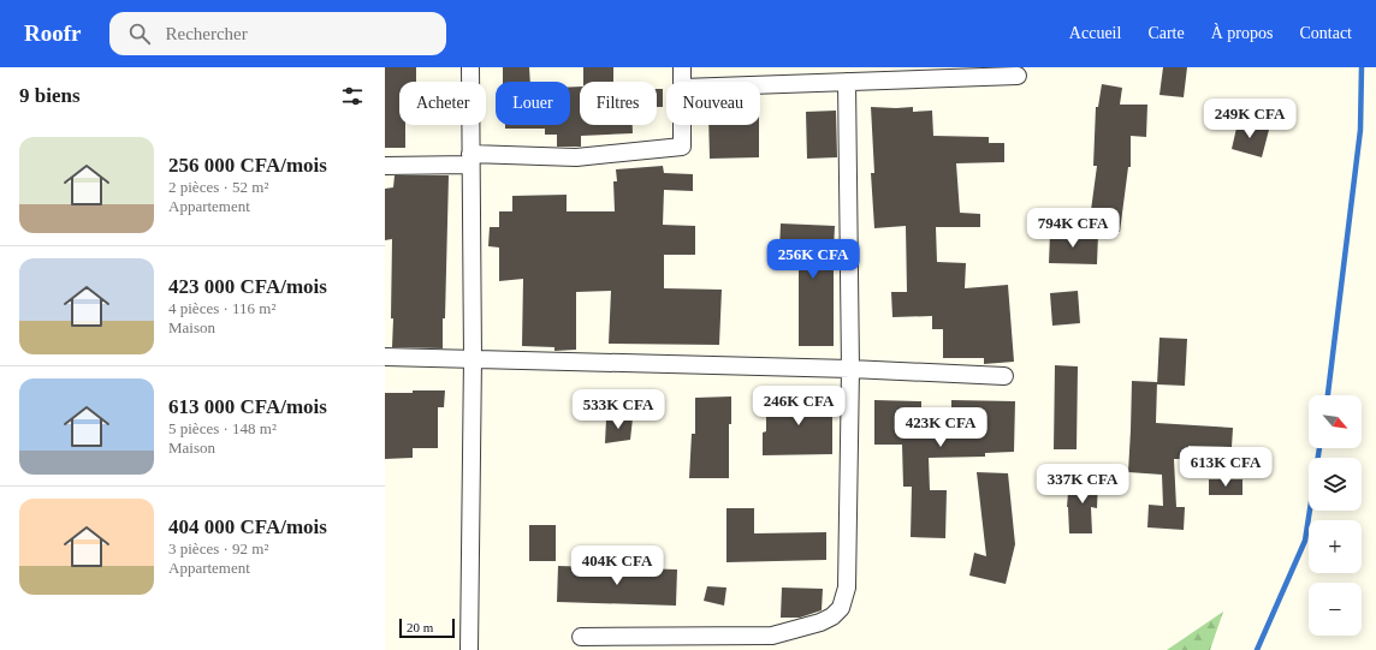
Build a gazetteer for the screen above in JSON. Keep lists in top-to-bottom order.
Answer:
{
  "scale_bar": "20 m",
  "north": "bottom right",
  "page": {
    "header": "Roofr",
    "search": "Rechercher",
    "nav": [
      "Accueil",
      "Carte",
      "À propos",
      "Contact"
    ],
    "heading": "9 biens",
    "chip": [
      "Acheter",
      "Louer",
      "Filtres",
      "Nouveau"
    ],
    "price": [
      "249K CFA",
      "794K CFA",
      "256K CFA",
      "246K CFA",
      "533K CFA",
      "423K CFA",
      "613K CFA",
      "337K CFA",
      "404K CFA"
    ],
    "list": [
      {
        "name": "256 000 CFA/mois",
        "note": "2 pièces · 52 m² · Appartement"
      },
      {
        "name": "423 000 CFA/mois",
        "note": "4 pièces · 116 m² · Maison"
      },
      {
        "name": "613 000 CFA/mois",
        "note": "5 pièces · 148 m² · Maison"
      },
      {
        "name": "404 000 CFA/mois",
        "note": "3 pièces · 92 m² · Appartement"
      }
    ],
    "map_buttons": ["+", "−"],
    "scale": "20 m"
  }
}
